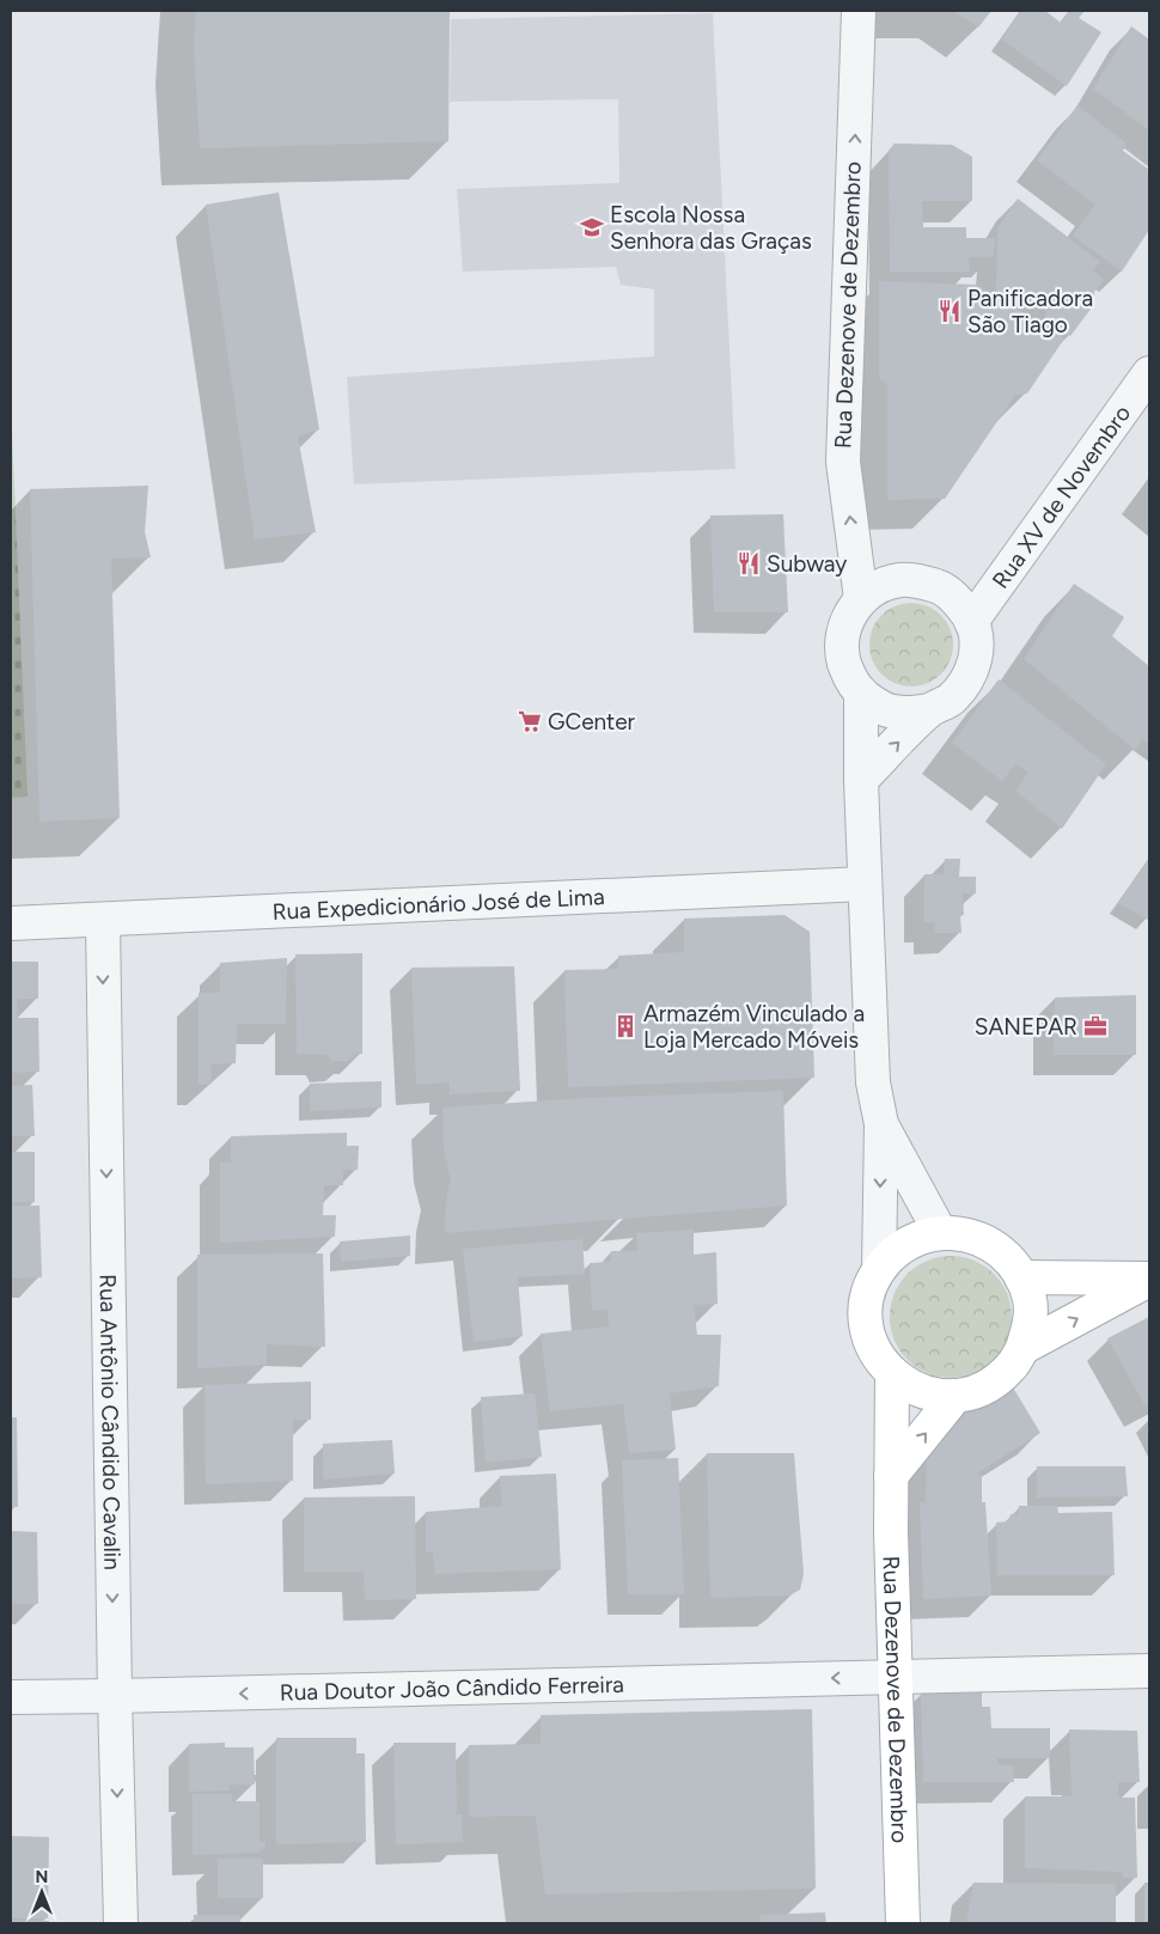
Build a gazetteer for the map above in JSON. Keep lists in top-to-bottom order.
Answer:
{
  "streets": {
    "main road": ["Rua Dezenove de Dezembro"],
    "street": [
      "Rua XV de Novembro",
      "Rua Expedicionário José de Lima",
      "Rua Antônio Cândido Cavalin",
      "Rua Doutor João Cândido Ferreira"
    ]
  },
  "crossings": [
    ["Rua Dezenove de Dezembro", "Rua XV de Novembro"],
    ["Rua Dezenove de Dezembro", "Rua Doutor João Cândido Ferreira"],
    ["Rua Expedicionário José de Lima", "Rua Antônio Cândido Cavalin"],
    ["Rua Antônio Cândido Cavalin", "Rua Doutor João Cândido Ferreira"]
  ],
  "one_way": ["Rua Dezenove de Dezembro", "Rua Antônio Cândido Cavalin", "Rua Doutor João Cândido Ferreira"],
  "places": {
    "school or university": ["Escola Nossa Senhora das Graças"],
    "restaurant": ["Panificadora São Tiago", "Subway"],
    "supermarket": ["GCenter"],
    "building": ["Armazém Vinculado a Loja Mercado Móveis"],
    "office": ["SANEPAR"]
  },
  "north": "top"
}
